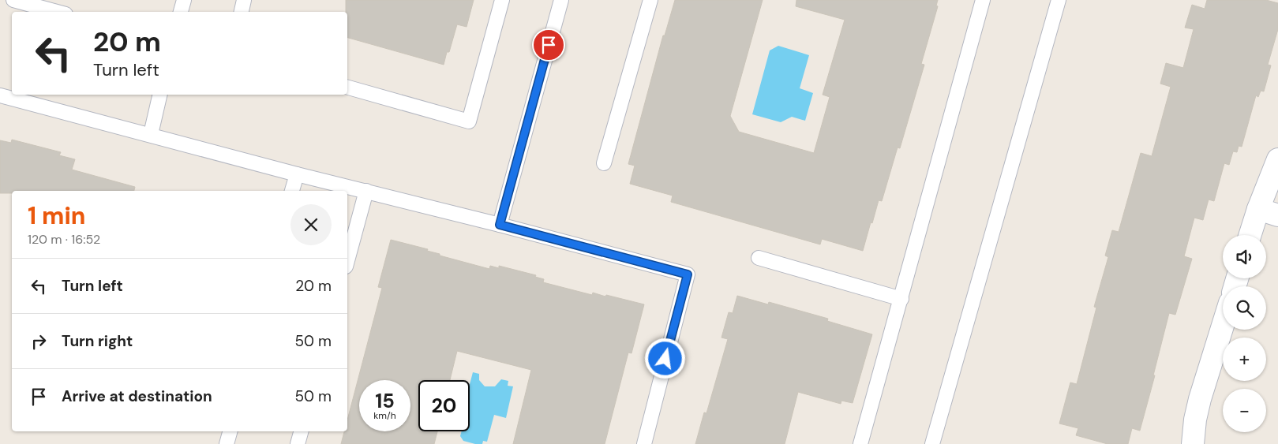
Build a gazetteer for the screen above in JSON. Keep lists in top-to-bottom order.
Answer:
{
  "page": {
    "turn": ["20 m", "Turn left"],
    "heading": ["1 min", "120 m · 16:52"],
    "map_buttons": ["+", "−"],
    "list": [
      {
        "name": "Turn left",
        "value": "20 m"
      },
      {
        "name": "Turn right",
        "value": "50 m"
      },
      {
        "name": "Arrive at destination",
        "value": "50 m"
      }
    ],
    "speed": "15 km/h",
    "limit": "20"
  }
}
